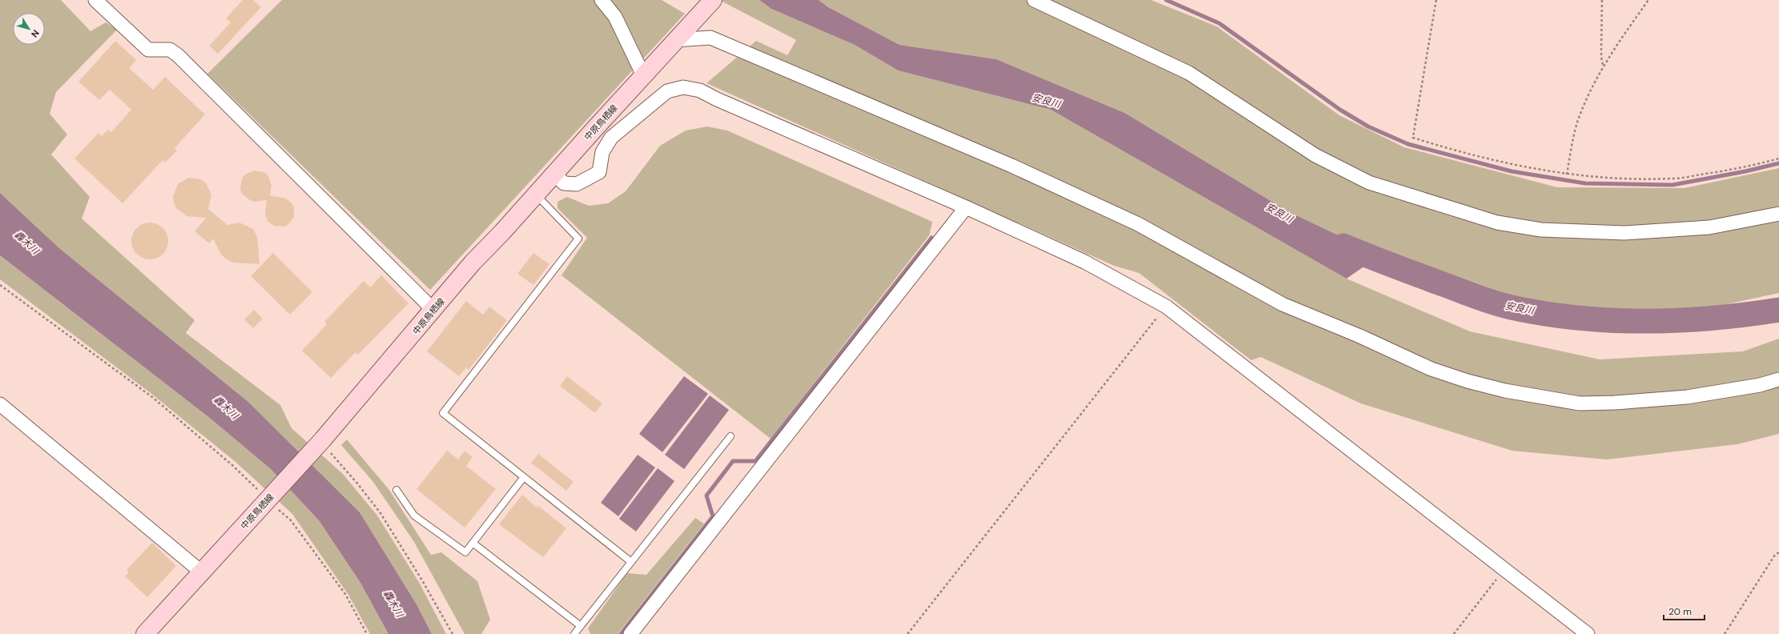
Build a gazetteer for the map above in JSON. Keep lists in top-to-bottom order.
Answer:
{
  "streets": {
    "main road": ["中原鳥栖線"]
  },
  "water": ["安良川", "轟木川"],
  "scale_bar": "20 m",
  "north": "bottom right"
}
